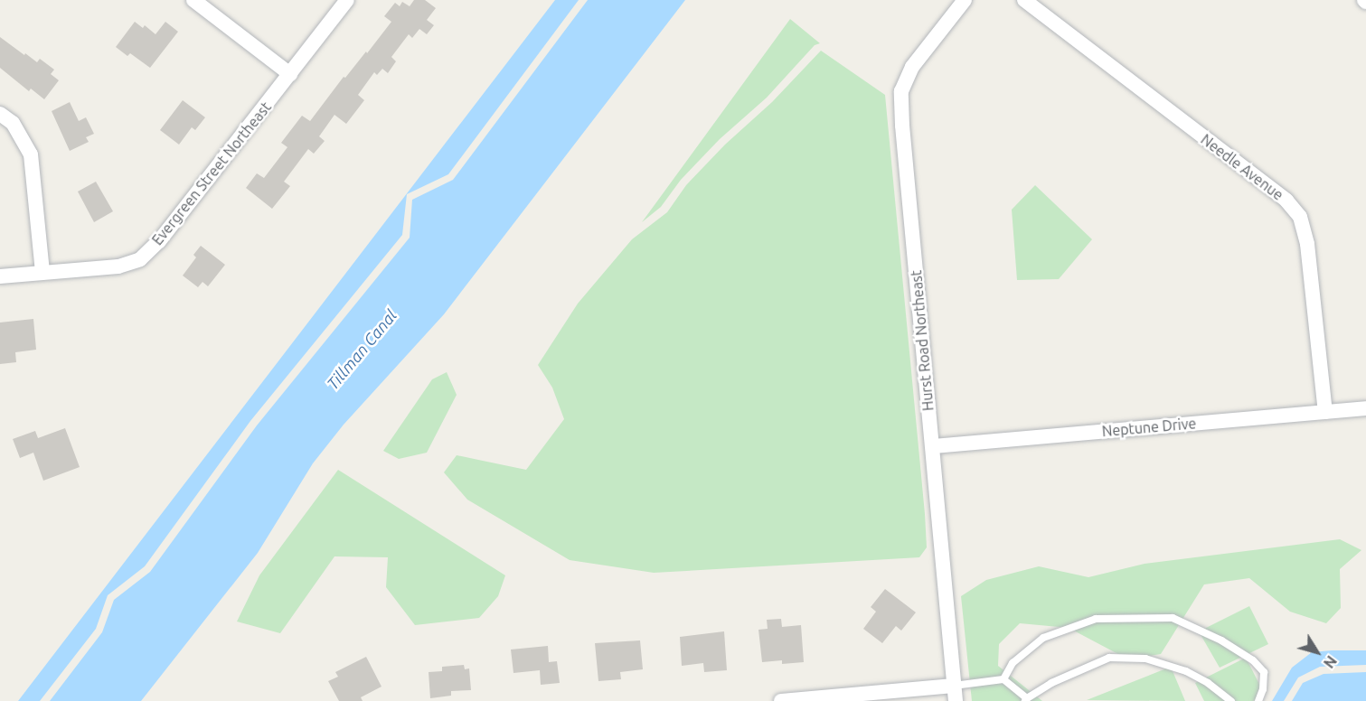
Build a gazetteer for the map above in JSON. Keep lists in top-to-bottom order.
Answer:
{
  "streets": {
    "street": [
      "Needle Avenue",
      "Evergreen Street Northeast",
      "Hurst Road Northeast",
      "Neptune Drive"
    ]
  },
  "crossings": [
    ["Needle Avenue", "Neptune Drive"],
    ["Hurst Road Northeast", "Neptune Drive"]
  ],
  "water": ["Tillman Canal"],
  "north": "bottom right"
}
